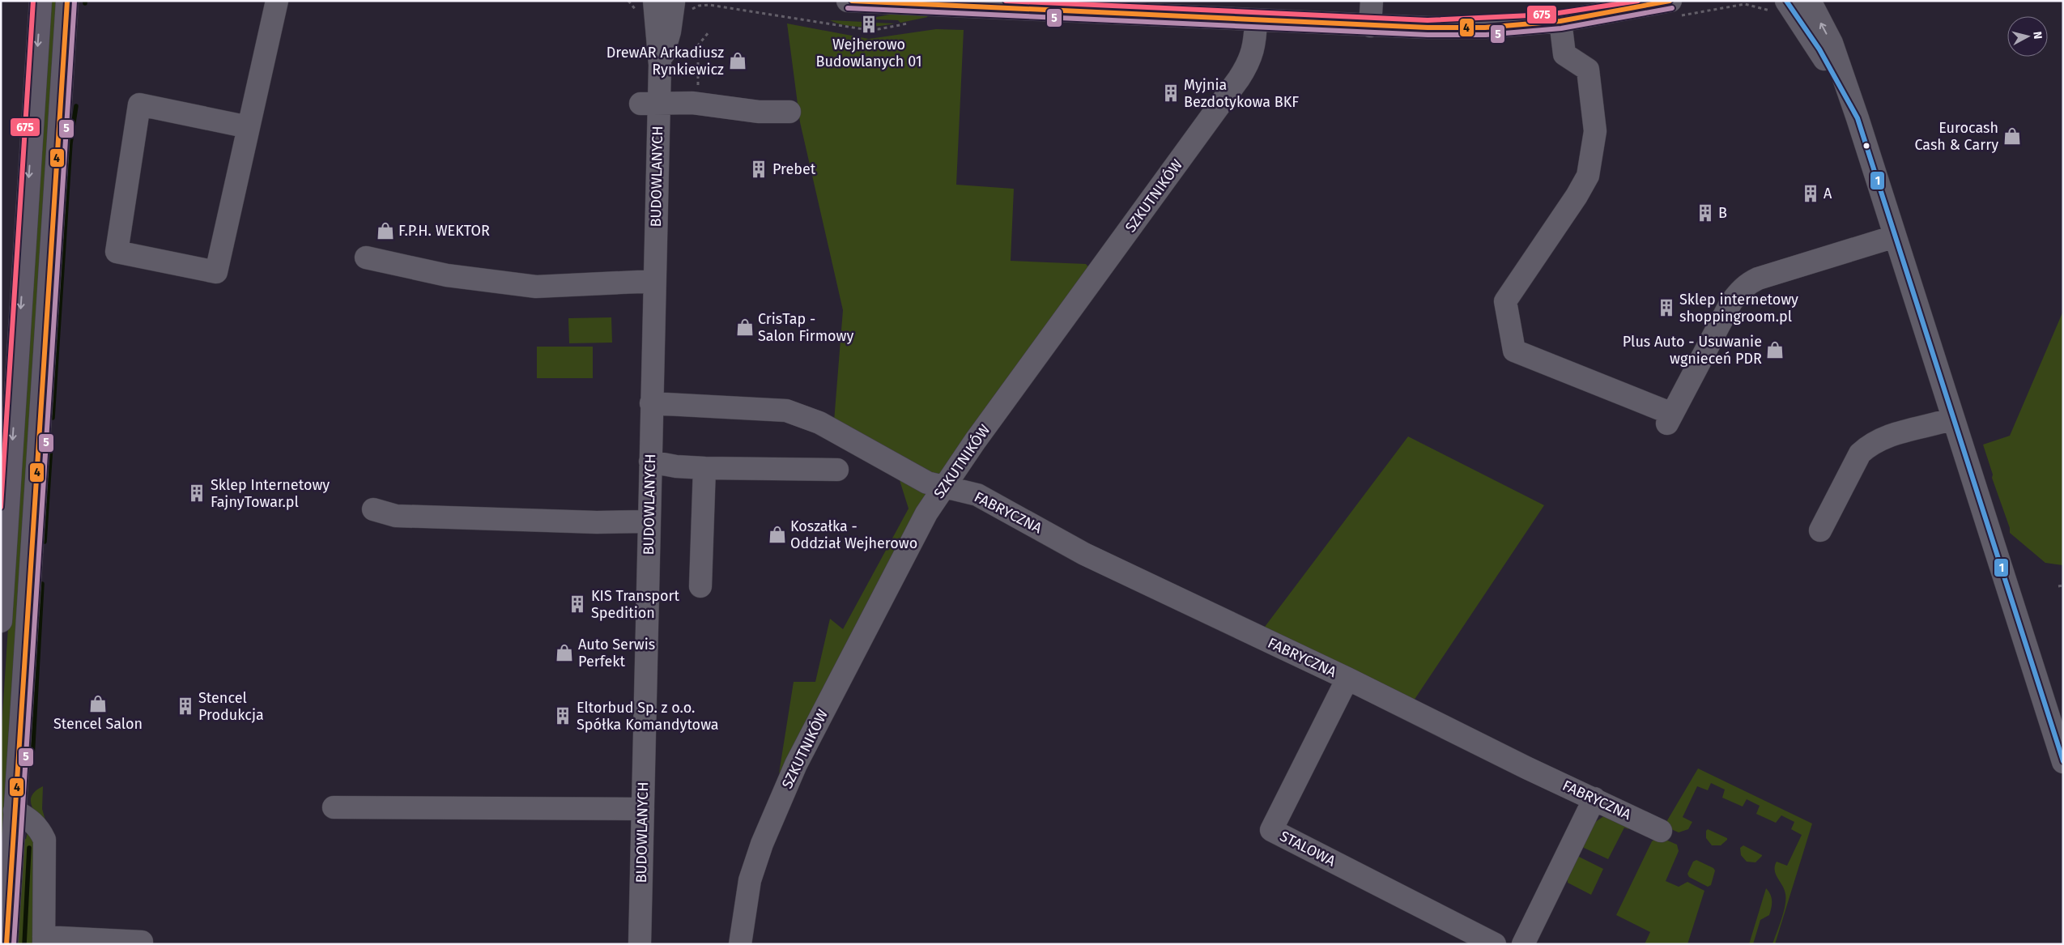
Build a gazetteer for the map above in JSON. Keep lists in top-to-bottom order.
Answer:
{
  "streets": {
    "street": [
      "BUDOWLANYCH",
      "SZKUTNIKÓW",
      "FABRYCZNA",
      "STALOWA"
    ]
  },
  "crossings": [
    ["BUDOWLANYCH", "FABRYCZNA"],
    ["SZKUTNIKÓW", "FABRYCZNA"],
    ["FABRYCZNA", "STALOWA"]
  ],
  "places": {
    "building": [
      "Wejherowo Budowlanych 01",
      "Myjnia Bezdotykowa BKF",
      "Prebet",
      "A",
      "B",
      "Sklep internetowy shoppingroom.pl",
      "Sklep Internetowy FajnyTowar.pl",
      "KIS Transport Spedition",
      "Stencel Produkcja",
      "Eltorbud Sp. z o.o. Spółka Komandytowa"
    ],
    "shop": [
      "DrewAR Arkadiusz Rynkiewicz",
      "Eurocash Cash & Carry",
      "F.P.H. WEKTOR",
      "CrisTap - Salon Firmowy",
      "Plus Auto - Usuwanie wgnieceń PDR",
      "Koszałka - Oddział Wejherowo",
      "Auto Serwis Perfekt",
      "Stencel Salon"
    ]
  },
  "lines": [
    "transit line 4",
    "transit line 1",
    "transit line 675",
    "transit line 5"
  ],
  "north": "right"
}
